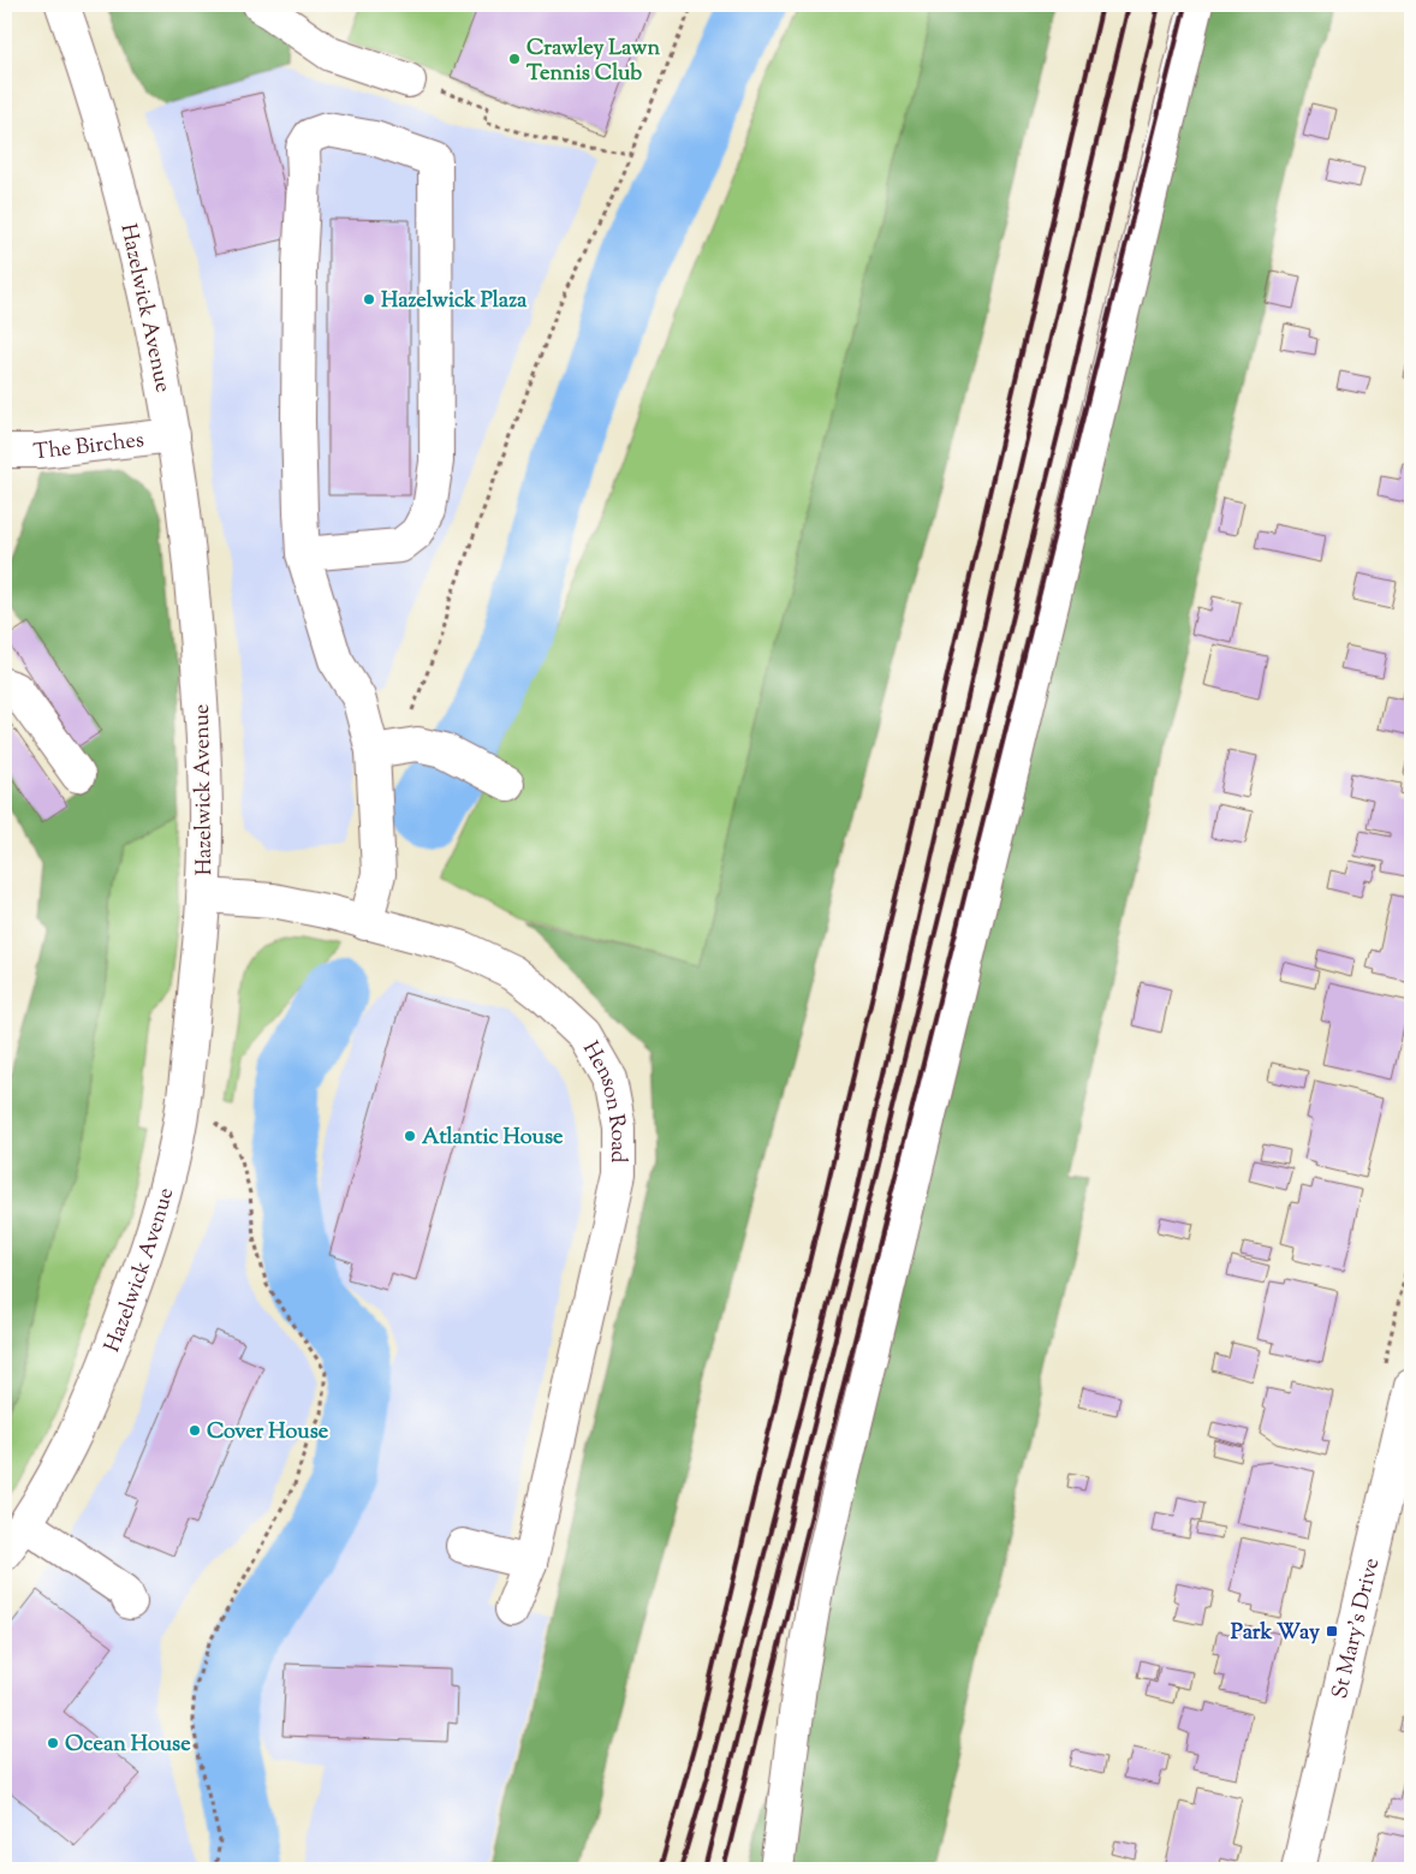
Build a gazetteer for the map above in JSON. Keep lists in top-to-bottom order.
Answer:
{
  "streets": {
    "street": [
      "Hazelwick Avenue",
      "The Birches",
      "Henson Road",
      "St Mary's Drive"
    ]
  },
  "crossings": [
    ["Hazelwick Avenue", "The Birches"],
    ["Hazelwick Avenue", "Henson Road"]
  ],
  "places": {
    "other": [
      "Crawley Lawn Tennis Club",
      "Hazelwick Plaza",
      "Atlantic House",
      "Cover House",
      "Ocean House"
    ],
    "transit": ["Park Way"]
  }
}
